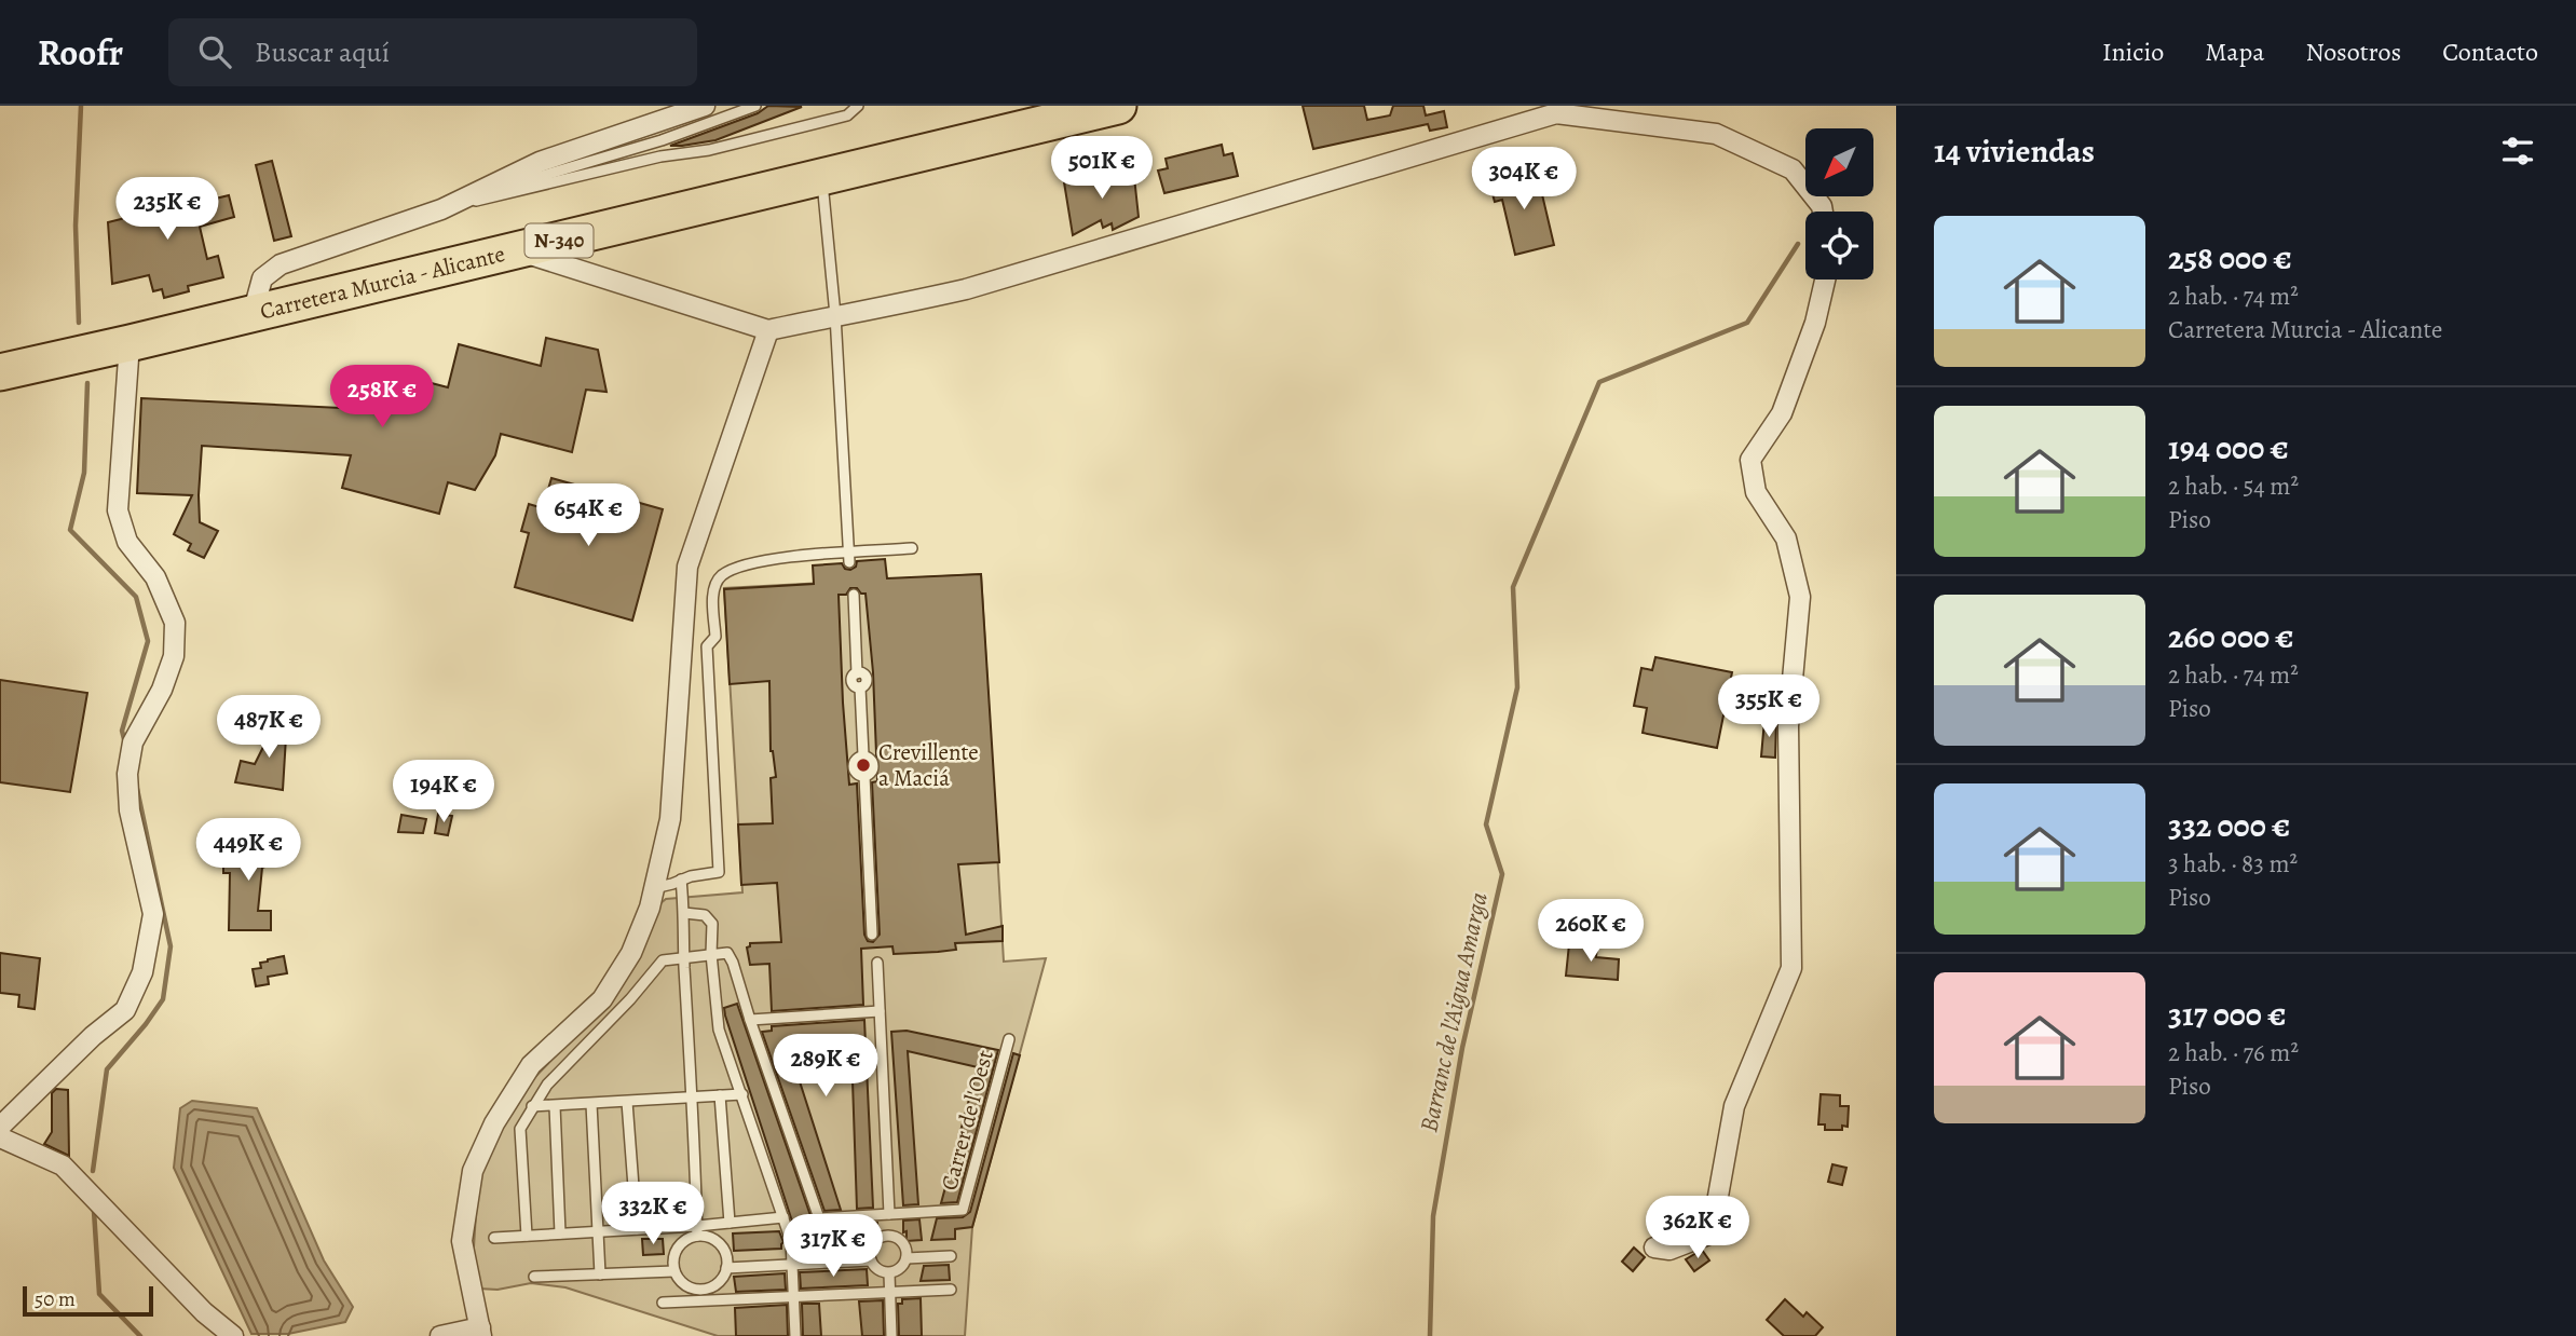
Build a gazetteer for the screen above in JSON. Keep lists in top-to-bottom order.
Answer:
{
  "streets": {
    "highway": ["N-340", "Carretera Murcia - Alicante"],
    "lane": ["Carrer de l'Oest"]
  },
  "water": ["Barranc de l'Aigua Amarga"],
  "places": ["Crevillente a Maciá"],
  "scale_bar": "50 m",
  "north": "bottom left",
  "page": {
    "header": "Roofr",
    "search": "Buscar aquí",
    "nav": [
      "Inicio",
      "Mapa",
      "Nosotros",
      "Contacto"
    ],
    "heading": "14 viviendas",
    "price": [
      "501K €",
      "304K €",
      "235K €",
      "258K €",
      "654K €",
      "355K €",
      "487K €",
      "194K €",
      "449K €",
      "260K €",
      "289K €",
      "332K €",
      "362K €",
      "317K €"
    ],
    "list": [
      {
        "name": "258 000 €",
        "note": "2 hab. · 74 m² · Carretera Murcia - Alicante"
      },
      {
        "name": "194 000 €",
        "note": "2 hab. · 54 m² · Piso"
      },
      {
        "name": "260 000 €",
        "note": "2 hab. · 74 m² · Piso"
      },
      {
        "name": "332 000 €",
        "note": "3 hab. · 83 m² · Piso"
      },
      {
        "name": "317 000 €",
        "note": "2 hab. · 76 m² · Piso"
      }
    ],
    "scale": "50 m"
  }
}
